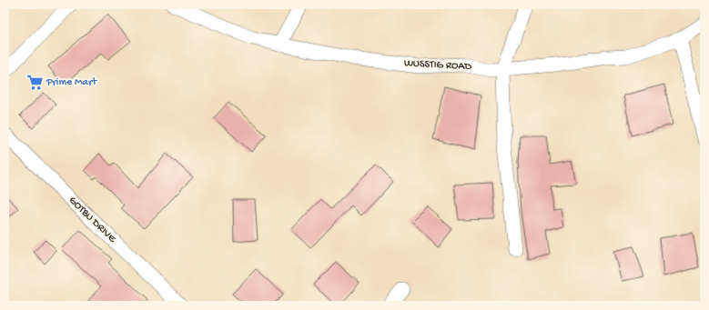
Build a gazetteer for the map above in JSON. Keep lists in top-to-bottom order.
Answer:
{
  "streets": {
    "street": ["WUSSTIG ROAD", "GOTBU DRIVE"]
  },
  "places": {
    "supermarket": ["Prime Mart"]
  }
}
